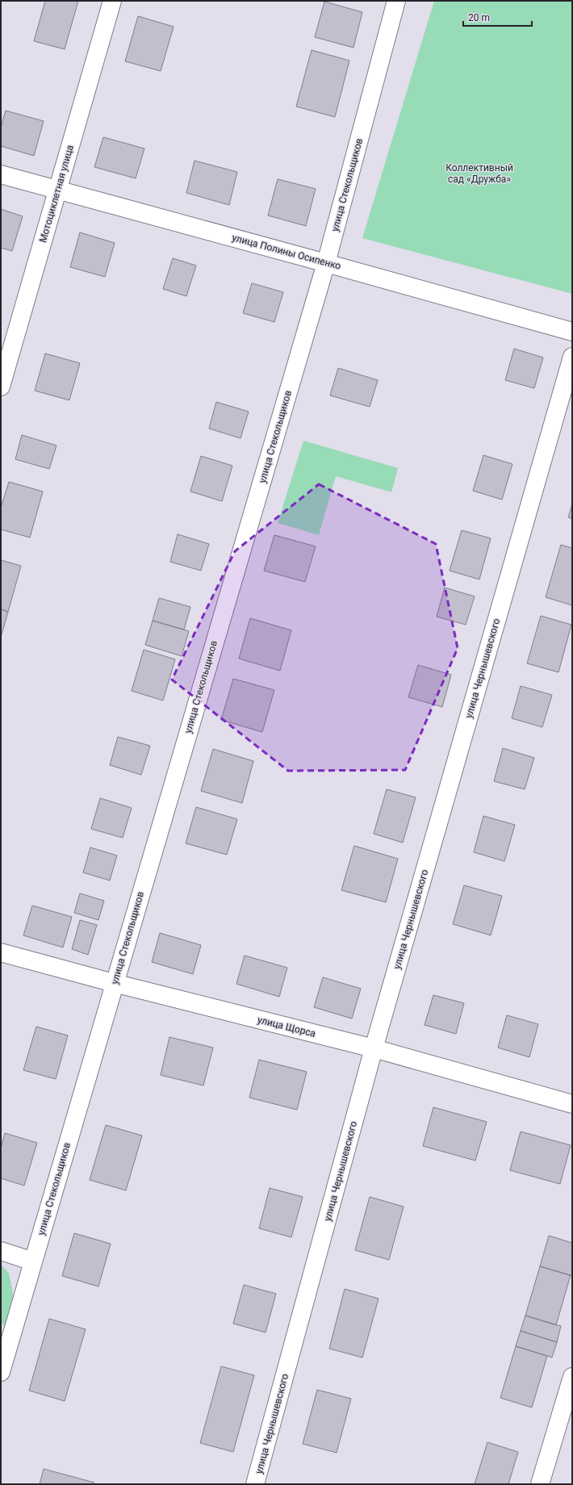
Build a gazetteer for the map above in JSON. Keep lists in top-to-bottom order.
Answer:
{
  "streets": {
    "street": [
      "улица Стекольщиков",
      "Мотоциклетная улица",
      "улица Полины Осипенко",
      "улица Чернышевского",
      "улица Щорса"
    ]
  },
  "crossings": [
    ["улица Стекольщиков", "улица Полины Осипенко"],
    ["улица Стекольщиков", "улица Щорса"],
    ["Мотоциклетная улица", "улица Полины Осипенко"],
    ["улица Чернышевского", "улица Щорса"]
  ],
  "parks": ["Коллективный сад «Дружба»"],
  "scale_bar": "20 m"
}
